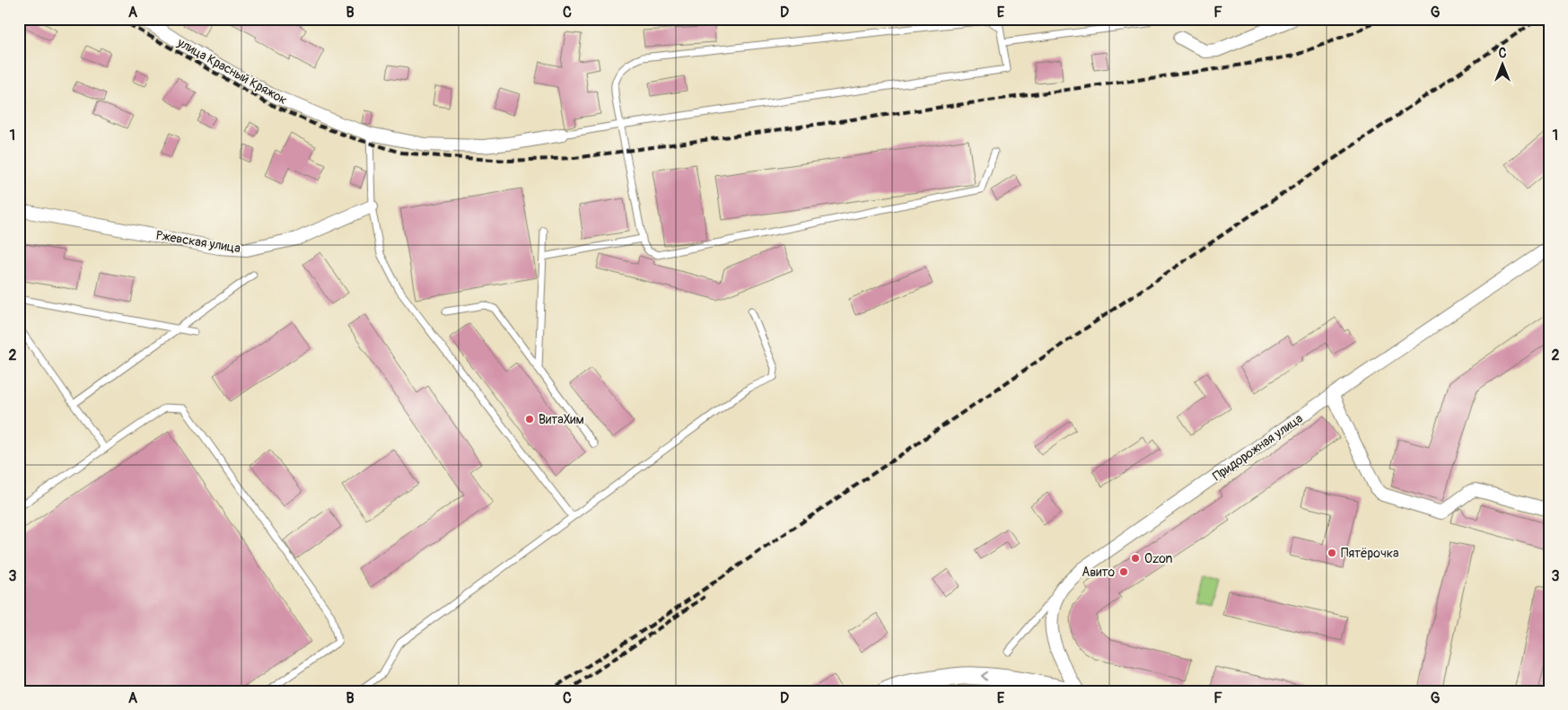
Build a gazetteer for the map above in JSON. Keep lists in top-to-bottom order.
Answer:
{
  "streets": {
    "street": ["улица Красный Кряжок", "Ржевская улица", "Придорожная улица"]
  },
  "places": [
    "ВитаХим",
    "Пятёрочка",
    "Ozon",
    "Авито"
  ],
  "north": "top",
  "grid": {
    "columns": [
      "A",
      "B",
      "C",
      "D",
      "E",
      "F",
      "G"
    ],
    "rows": ["1", "2", "3"]
  }
}
